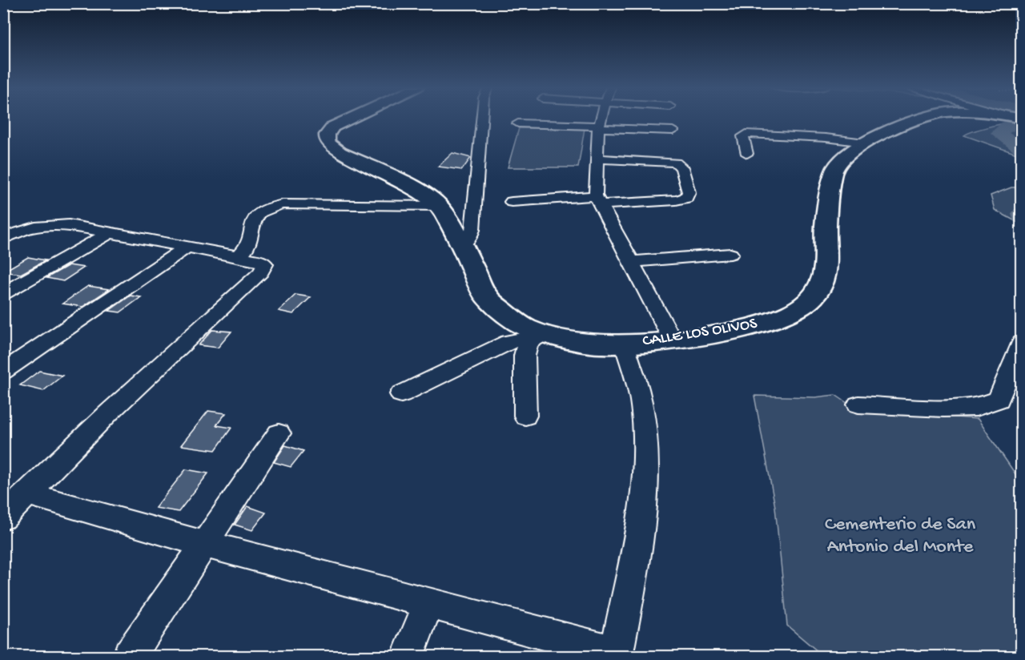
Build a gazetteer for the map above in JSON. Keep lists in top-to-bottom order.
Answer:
{
  "streets": {
    "street": ["CALLE LOS OLIVOS"]
  },
  "parks": ["Cementerio de San Antonio del Monte"]
}
